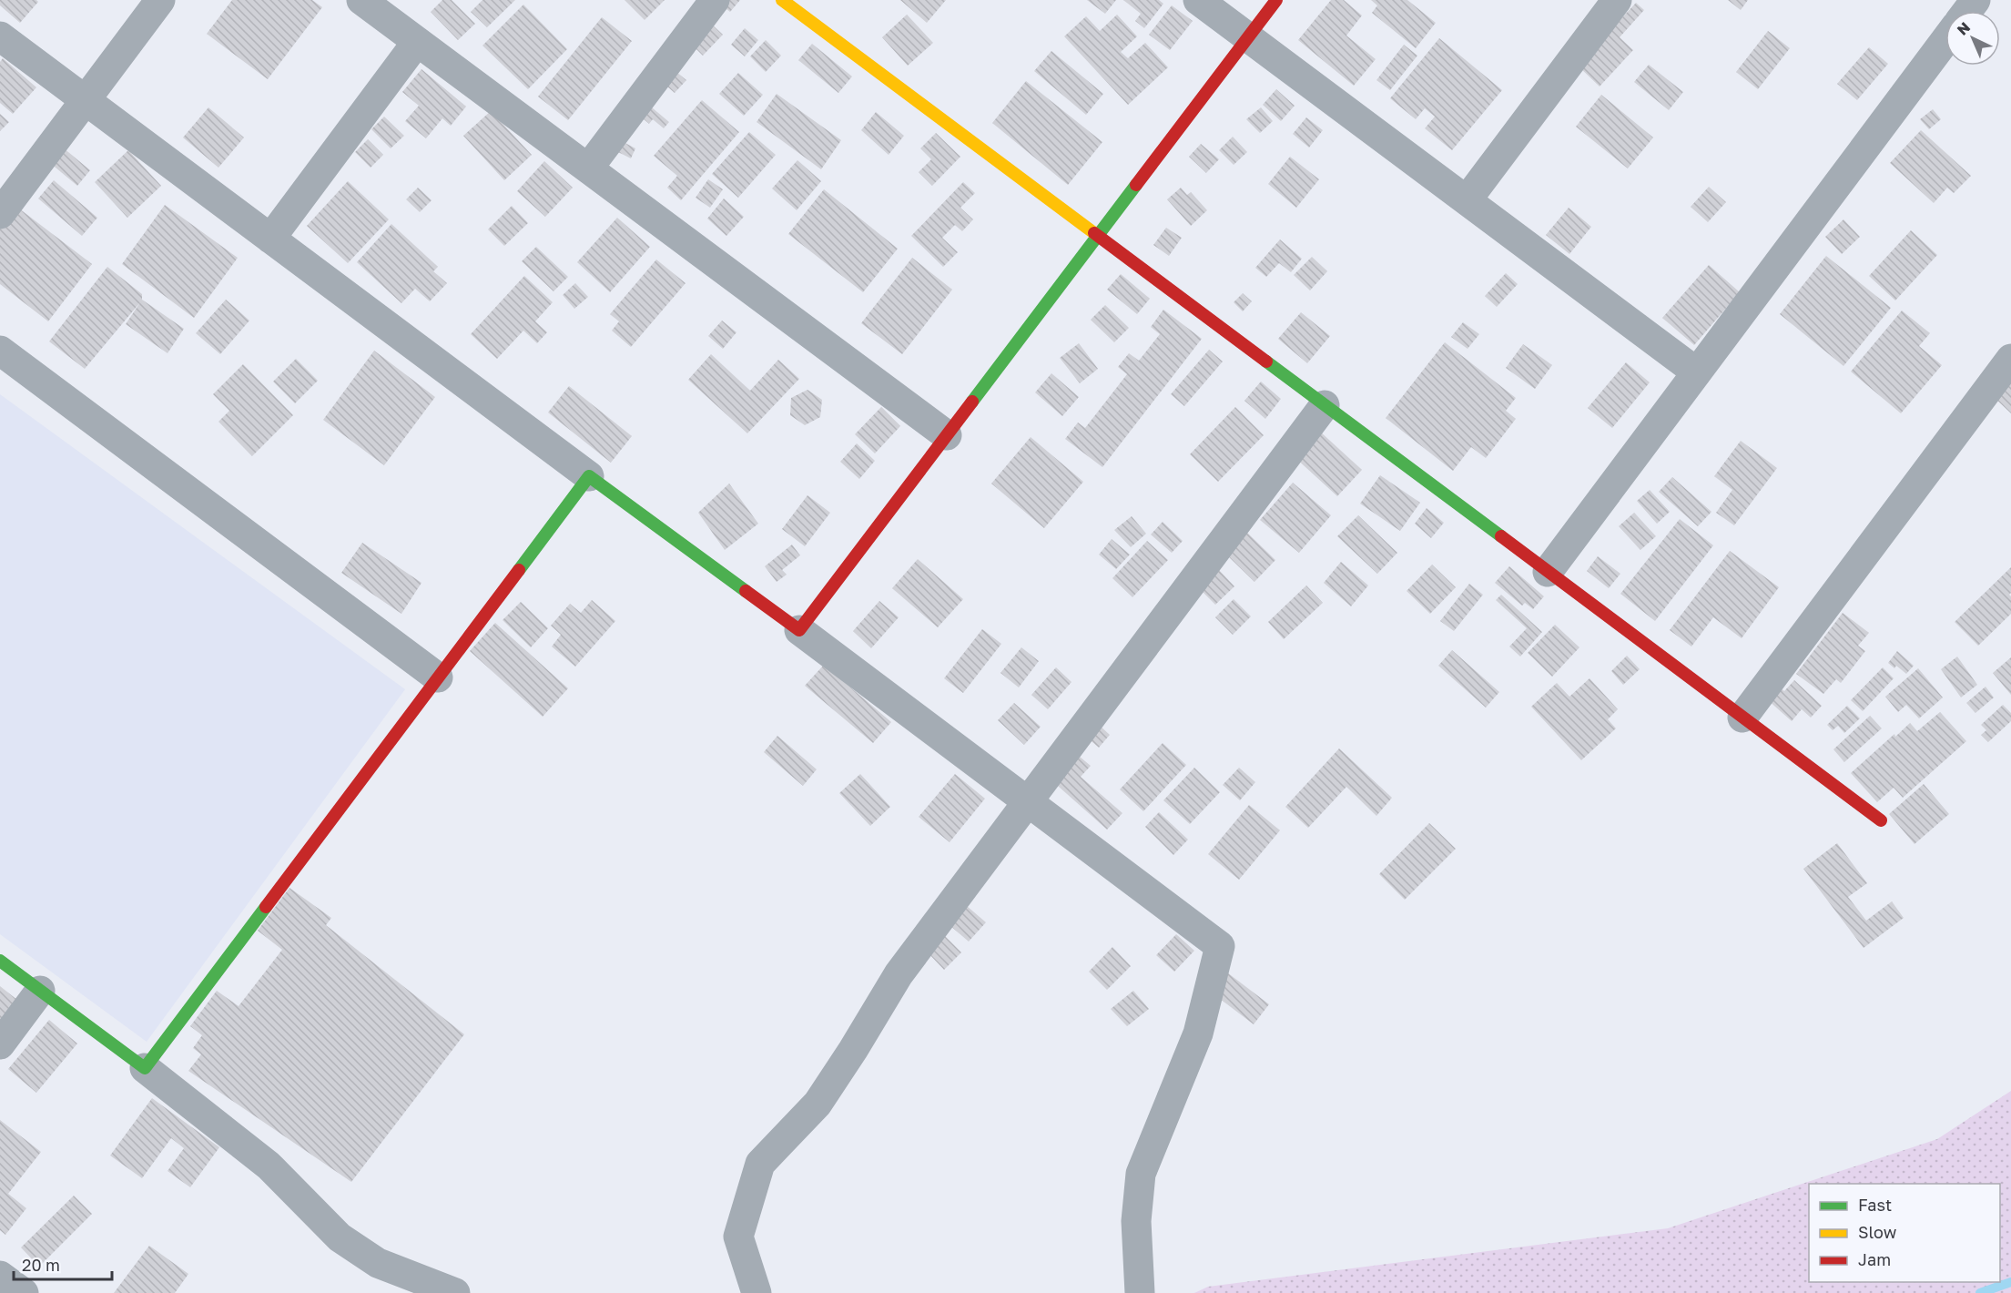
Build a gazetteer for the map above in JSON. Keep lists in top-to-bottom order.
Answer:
{
  "legend": ["Fast", "Slow", "Jam"],
  "scale_bar": "20 m",
  "north": "top left"
}
